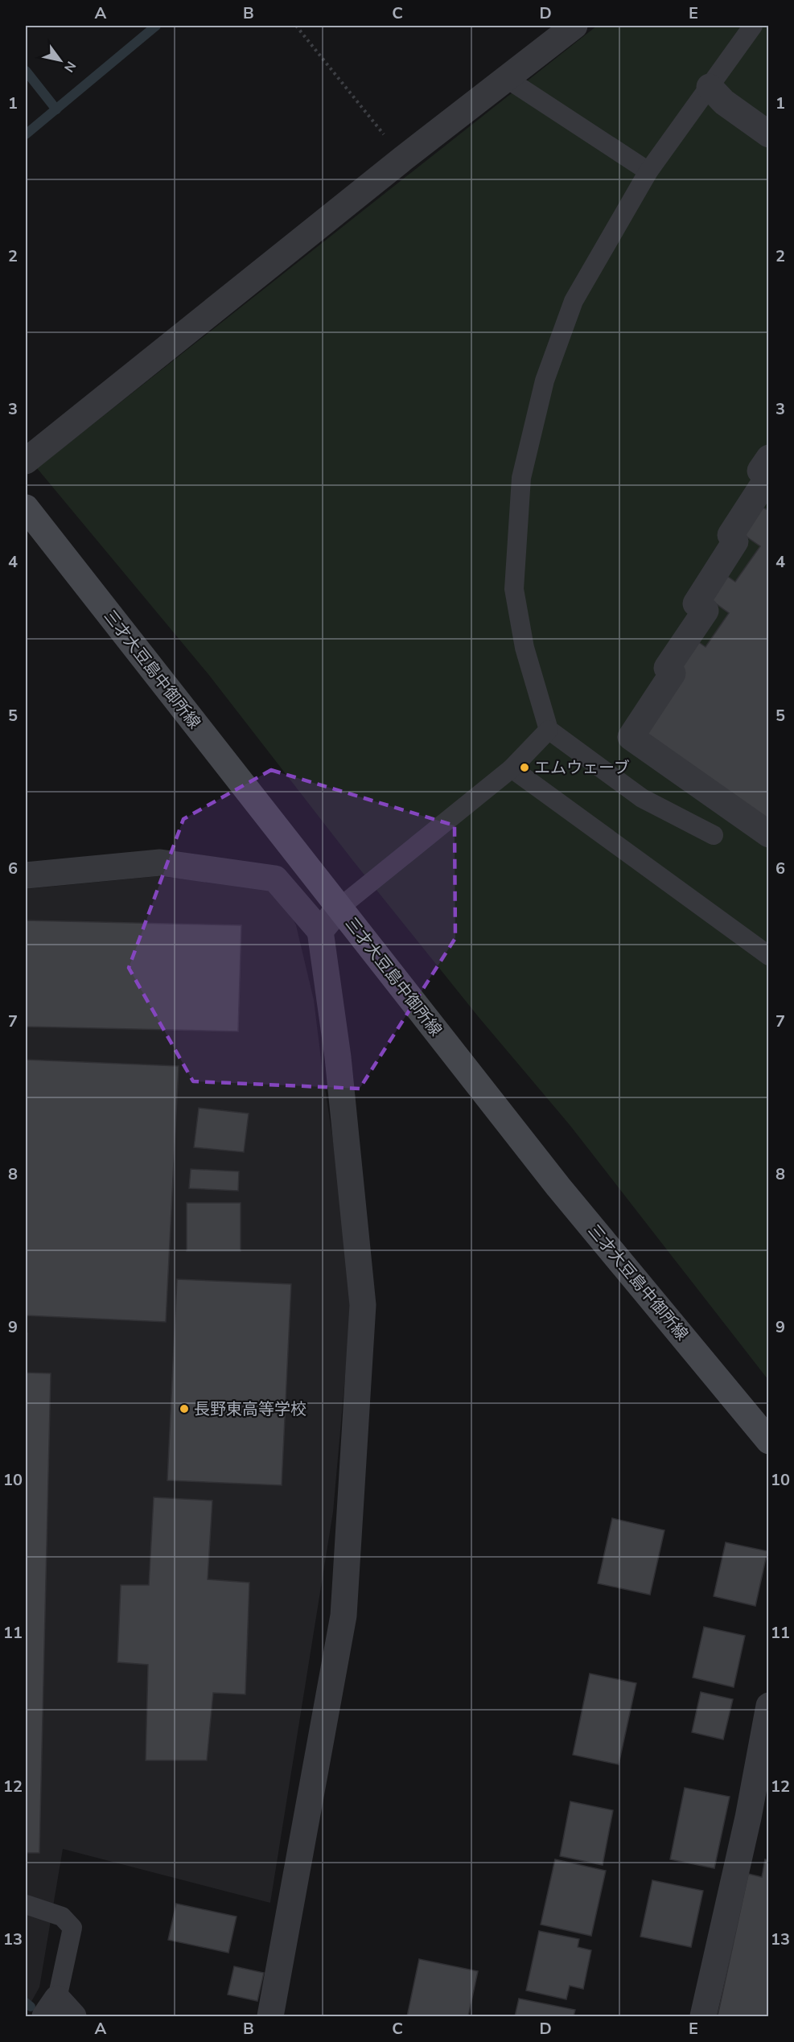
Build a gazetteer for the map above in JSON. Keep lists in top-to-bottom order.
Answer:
{
  "streets": {
    "main road": ["三才大豆島中御所線"]
  },
  "places": ["エムウェーブ", "長野東高等学校"],
  "north": "bottom right",
  "grid": {
    "columns": [
      "A",
      "B",
      "C",
      "D",
      "E"
    ],
    "rows": [
      "1",
      "2",
      "3",
      "4",
      "5",
      "6",
      "7",
      "8",
      "9",
      "10",
      "11",
      "12",
      "13"
    ]
  }
}
